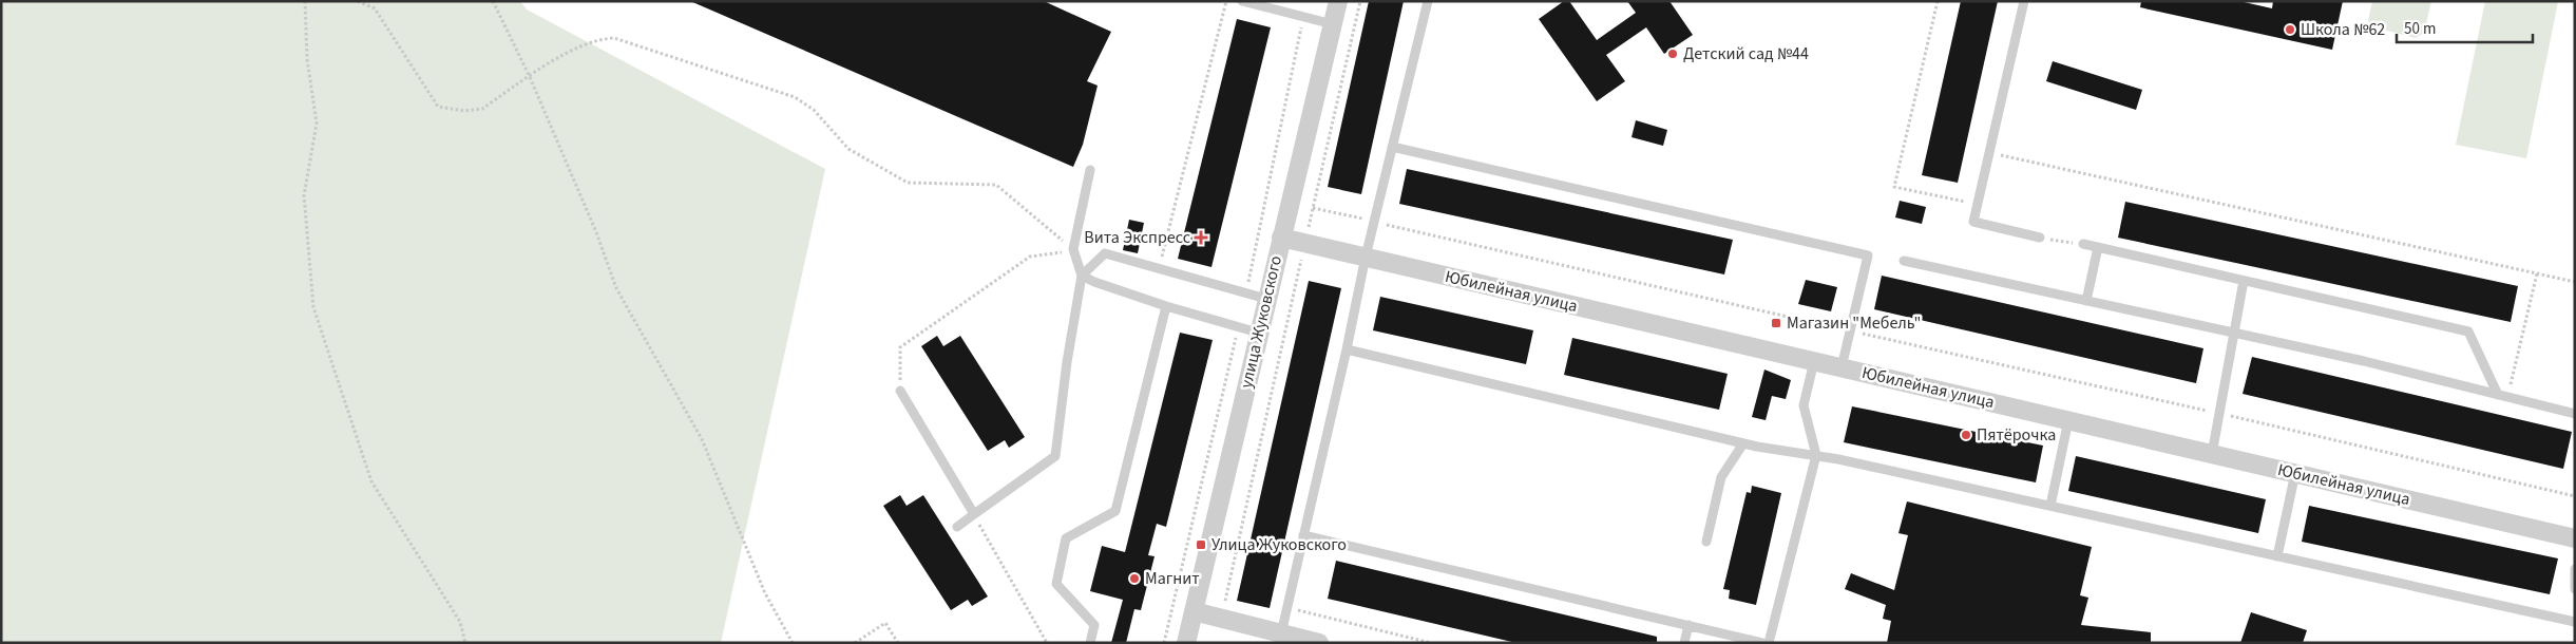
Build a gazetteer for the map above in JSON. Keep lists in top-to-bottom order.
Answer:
{
  "streets": {
    "street": ["Юбилейная улица", "улица Жуковского"]
  },
  "crossings": [
    ["Юбилейная улица", "улица Жуковского"]
  ],
  "places": {
    "other": [
      "Школа №62",
      "Детский сад №44",
      "Пятёрочка",
      "Магнит"
    ],
    "health": ["Вита Экспресс"],
    "transit": ["Магазин \"Мебель\"", "Улица Жуковского"]
  },
  "scale_bar": "50 m"
}
